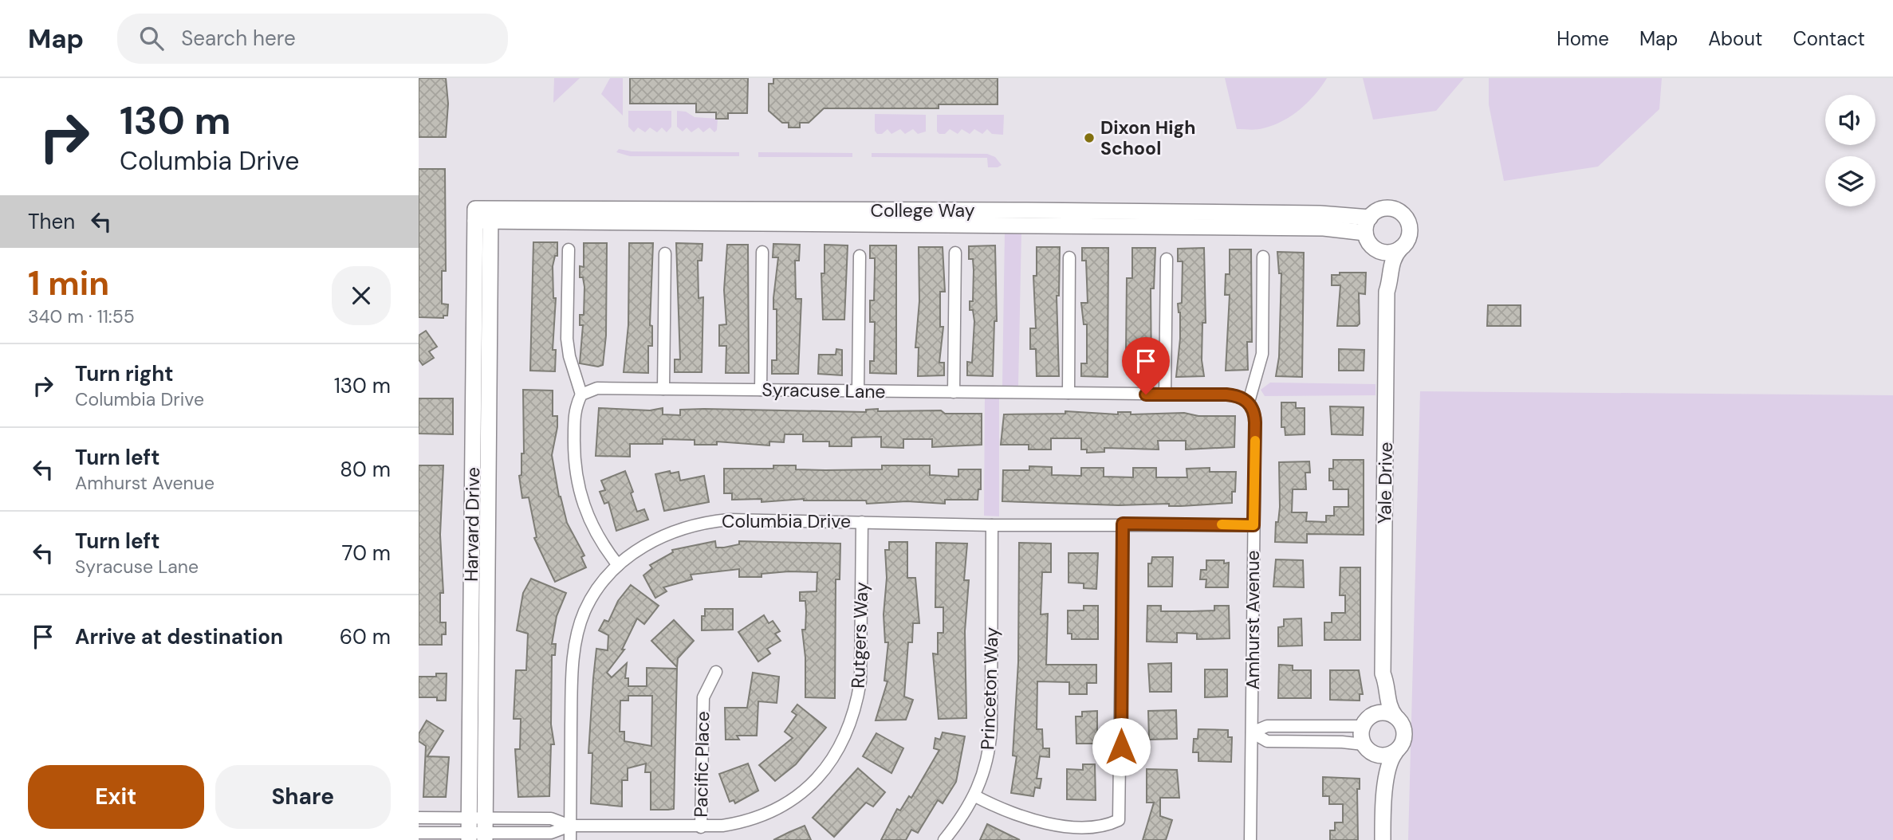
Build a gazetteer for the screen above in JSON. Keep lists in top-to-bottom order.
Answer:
{
  "streets": {
    "street": [
      "College Way",
      "Syracuse Lane",
      "Yale Drive",
      "Columbia Drive",
      "Harvard Drive",
      "Amhurst Avenue",
      "Rutgers Way",
      "Princeton Way",
      "Pacific Place"
    ]
  },
  "crossings": [
    ["College Way", "Yale Drive"],
    ["College Way", "Harvard Drive"],
    ["Syracuse Lane", "Amhurst Avenue"],
    ["Columbia Drive", "Amhurst Avenue"],
    ["Columbia Drive", "Rutgers Way"],
    ["Columbia Drive", "Princeton Way"],
    ["Harvard Drive", "Rutgers Way"],
    ["Rutgers Way", "Pacific Place"]
  ],
  "places": ["Dixon High School"],
  "page": {
    "header": "Map",
    "search": "Search here",
    "nav": [
      "Home",
      "Map",
      "About",
      "Contact"
    ],
    "turn": ["130 m", "Columbia Drive"],
    "then": "Then",
    "heading": ["1 min", "340 m · 11:55"],
    "list": [
      {
        "name": "Turn right",
        "note": "Columbia Drive",
        "value": "130 m"
      },
      {
        "name": "Turn left",
        "note": "Amhurst Avenue",
        "value": "80 m"
      },
      {
        "name": "Turn left",
        "note": "Syracuse Lane",
        "value": "70 m"
      },
      {
        "name": "Arrive at destination",
        "value": "60 m"
      }
    ],
    "buttons": ["Exit", "Share"]
  }
}
